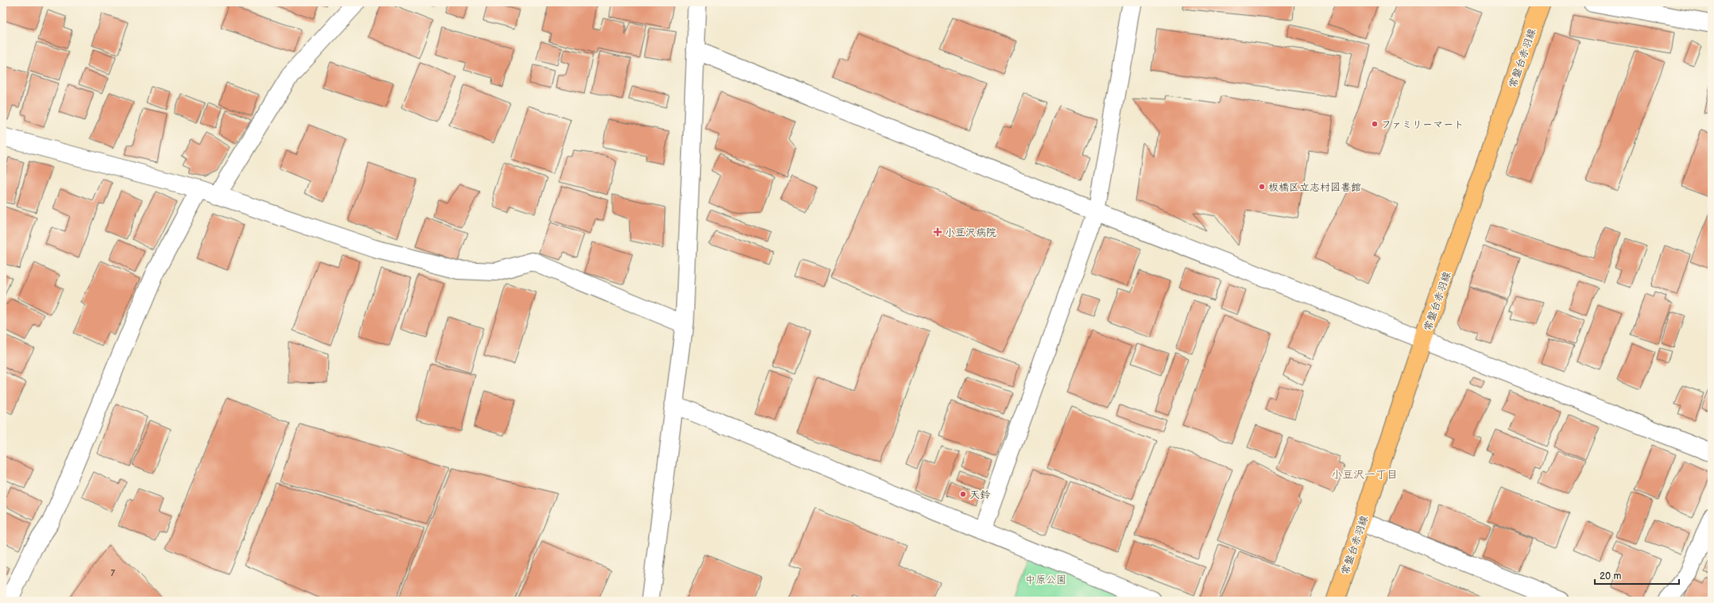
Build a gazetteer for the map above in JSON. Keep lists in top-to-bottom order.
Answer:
{
  "streets": {
    "main road": ["常盤台赤羽線"]
  },
  "districts": ["小豆沢一丁目"],
  "parks": ["中原公園"],
  "places": {
    "other": ["ファミリーマート", "板橋区立志村図書館", "天鈴"],
    "health": ["小豆沢病院"]
  },
  "house_numbers": ["7"],
  "scale_bar": "20 m"
}
